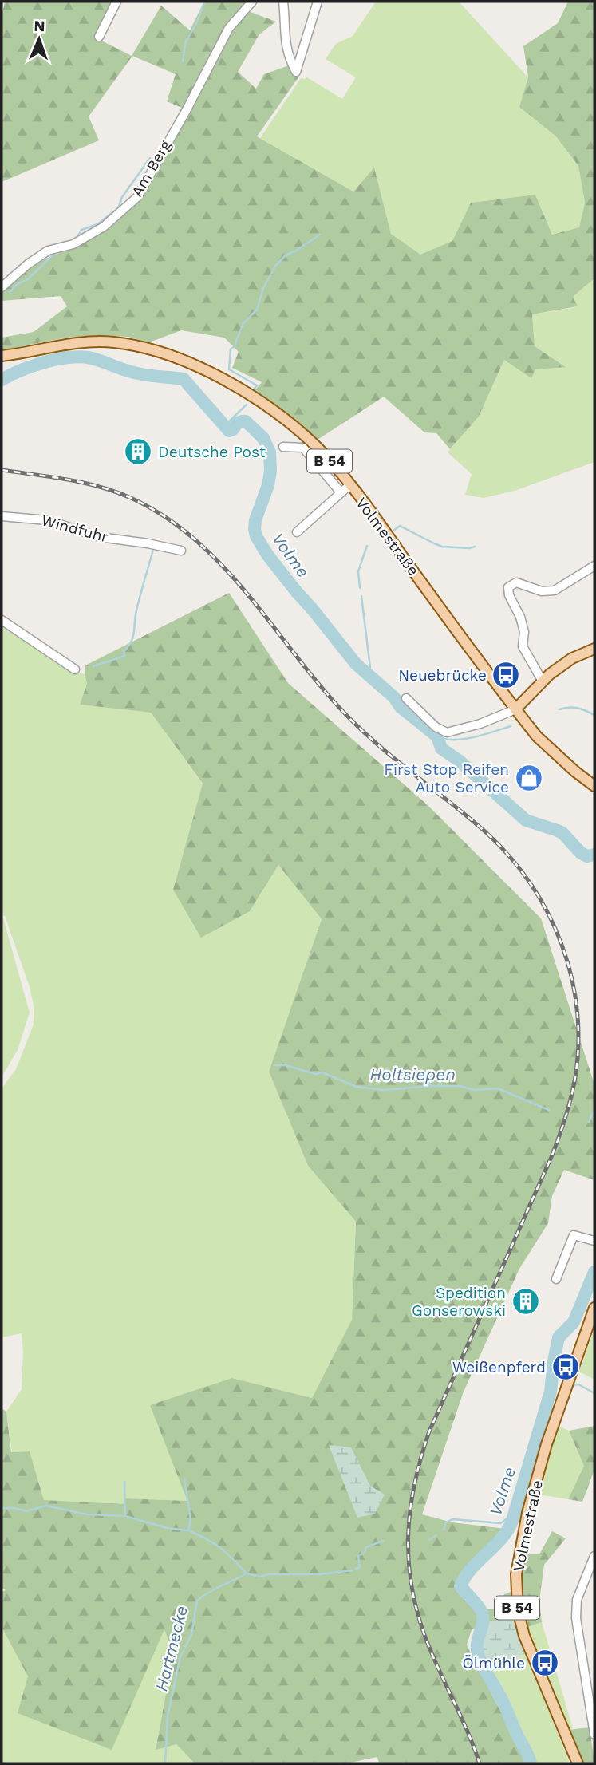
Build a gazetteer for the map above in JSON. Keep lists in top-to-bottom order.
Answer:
{
  "streets": {
    "main road": ["B 54", "Volmestraße"],
    "street": ["Am Berg", "Windfuhr"]
  },
  "water": ["Volme", "Holtsiepen", "Hartmecke"],
  "places": {
    "building": ["Deutsche Post", "Spedition Gonserowski"],
    "bus stop": ["Neuebrücke", "Weißenpferd", "Ölmühle"],
    "shop": ["First Stop Reifen Auto Service"]
  },
  "north": "top"
}
